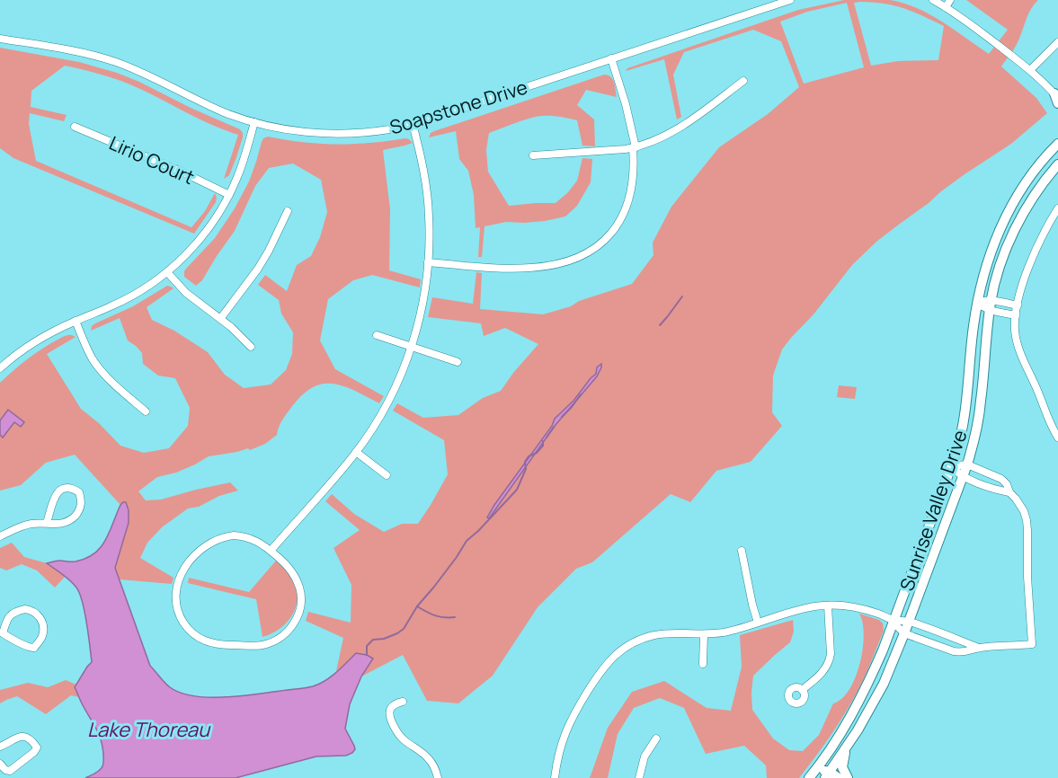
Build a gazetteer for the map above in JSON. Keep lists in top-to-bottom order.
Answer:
{
  "streets": {
    "main road": ["Sunrise Valley Drive"],
    "street": ["Soapstone Drive", "Lirio Court"]
  },
  "water": ["Lake Thoreau"]
}
